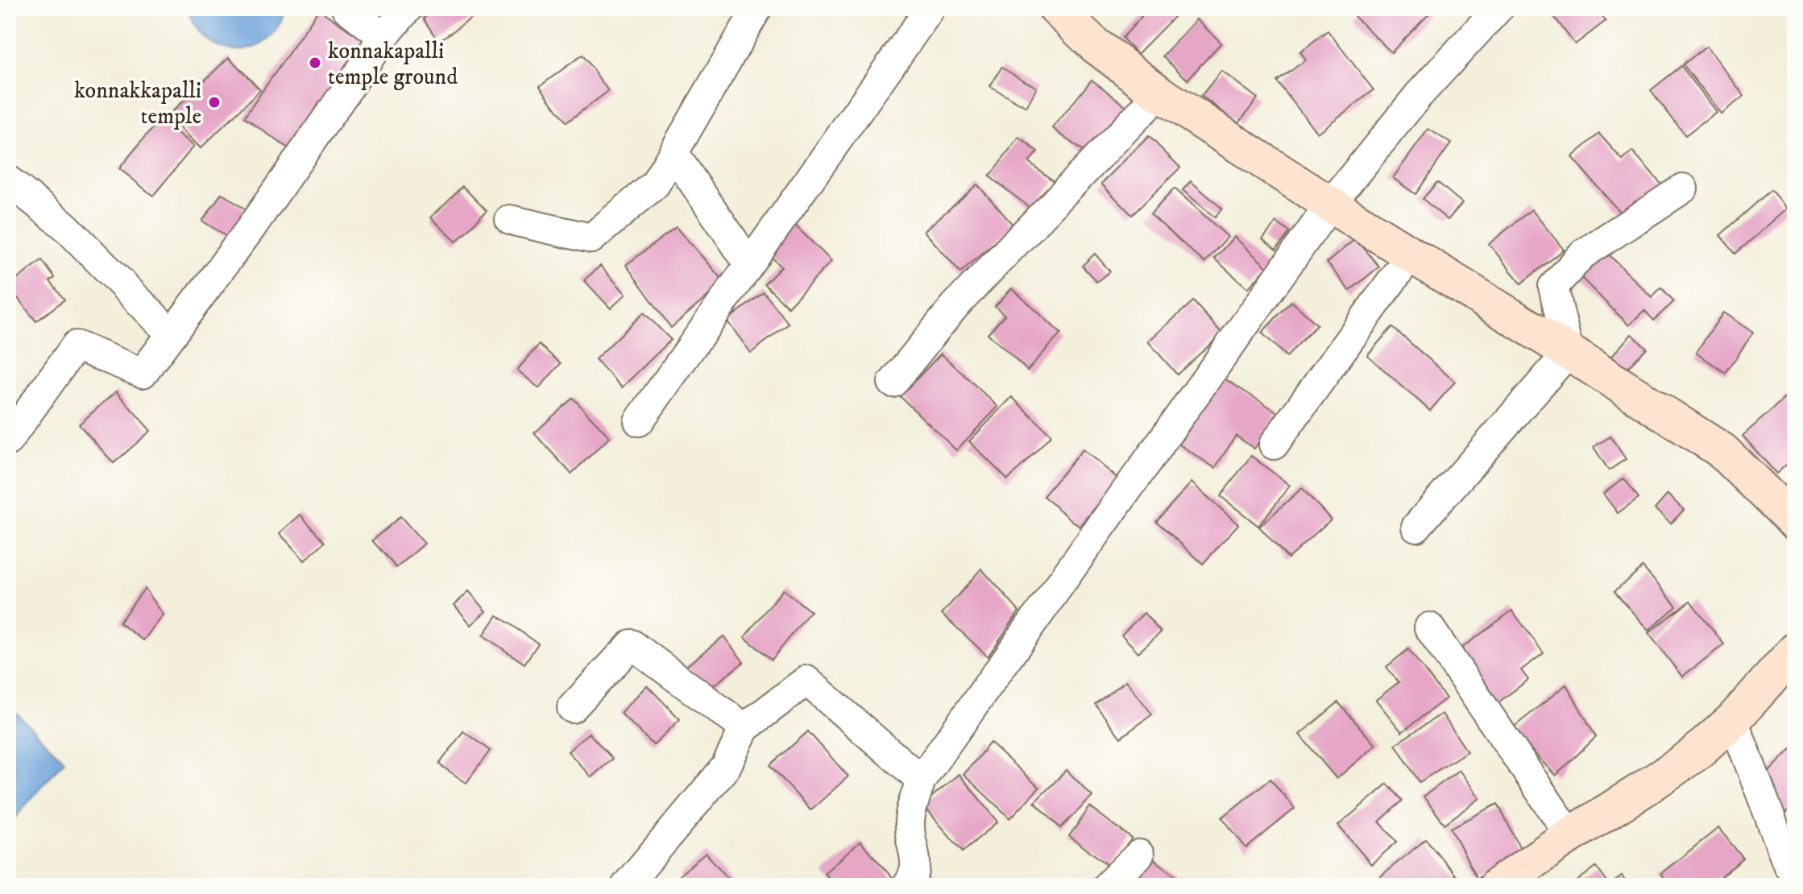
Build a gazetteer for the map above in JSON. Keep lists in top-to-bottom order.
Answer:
{
  "places": ["konnakapalli temple ground", "konnakkapalli temple"]
}
